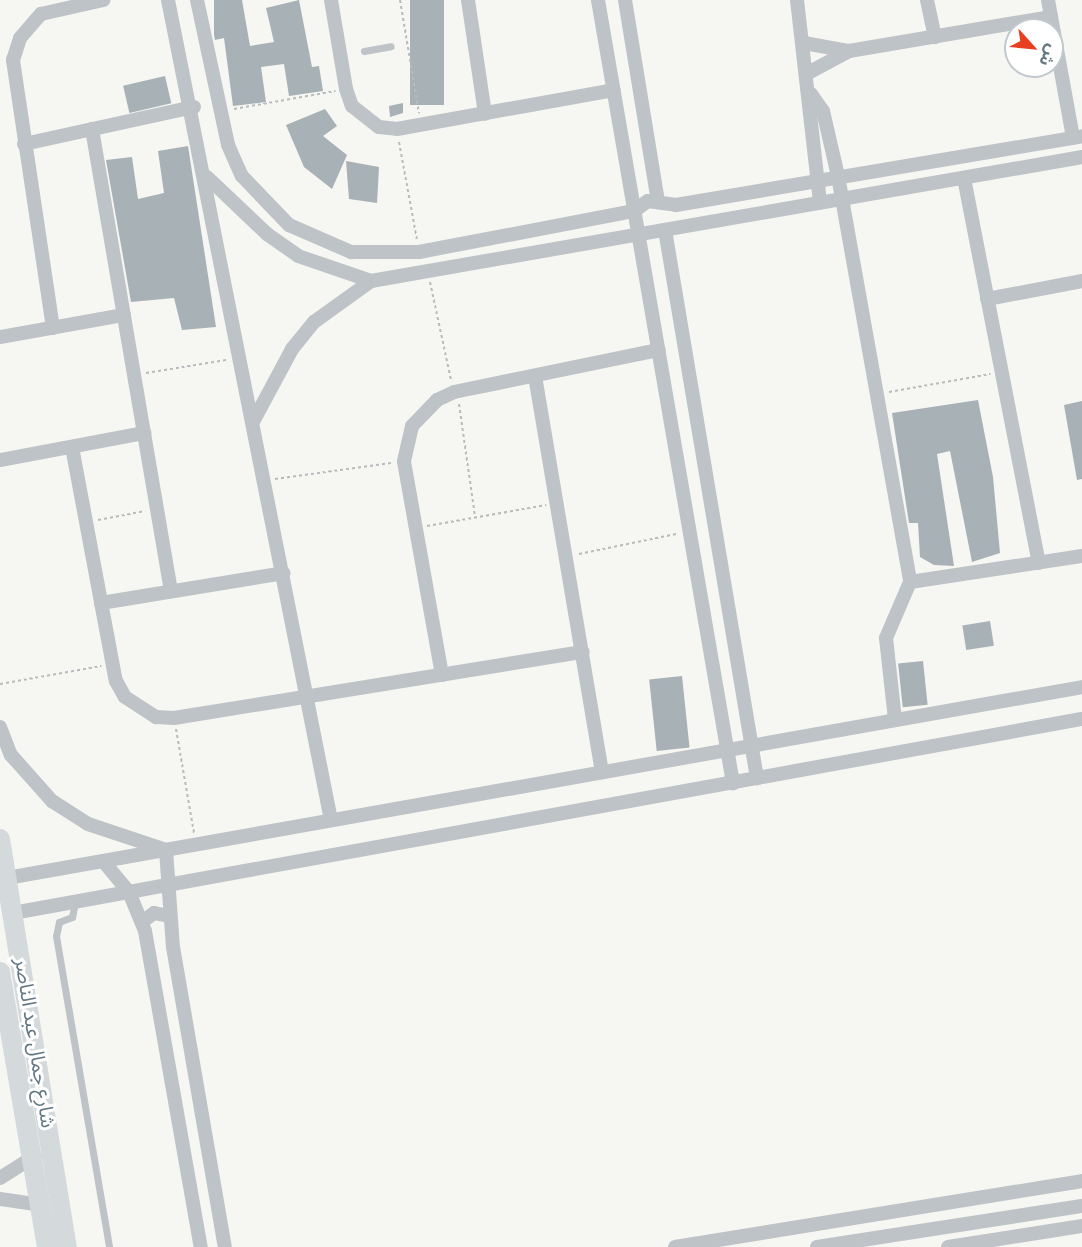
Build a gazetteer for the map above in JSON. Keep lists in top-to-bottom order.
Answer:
{
  "streets": {
    "main road": ["شارع جمال عبد الناصر"]
  },
  "north": "bottom right"
}
